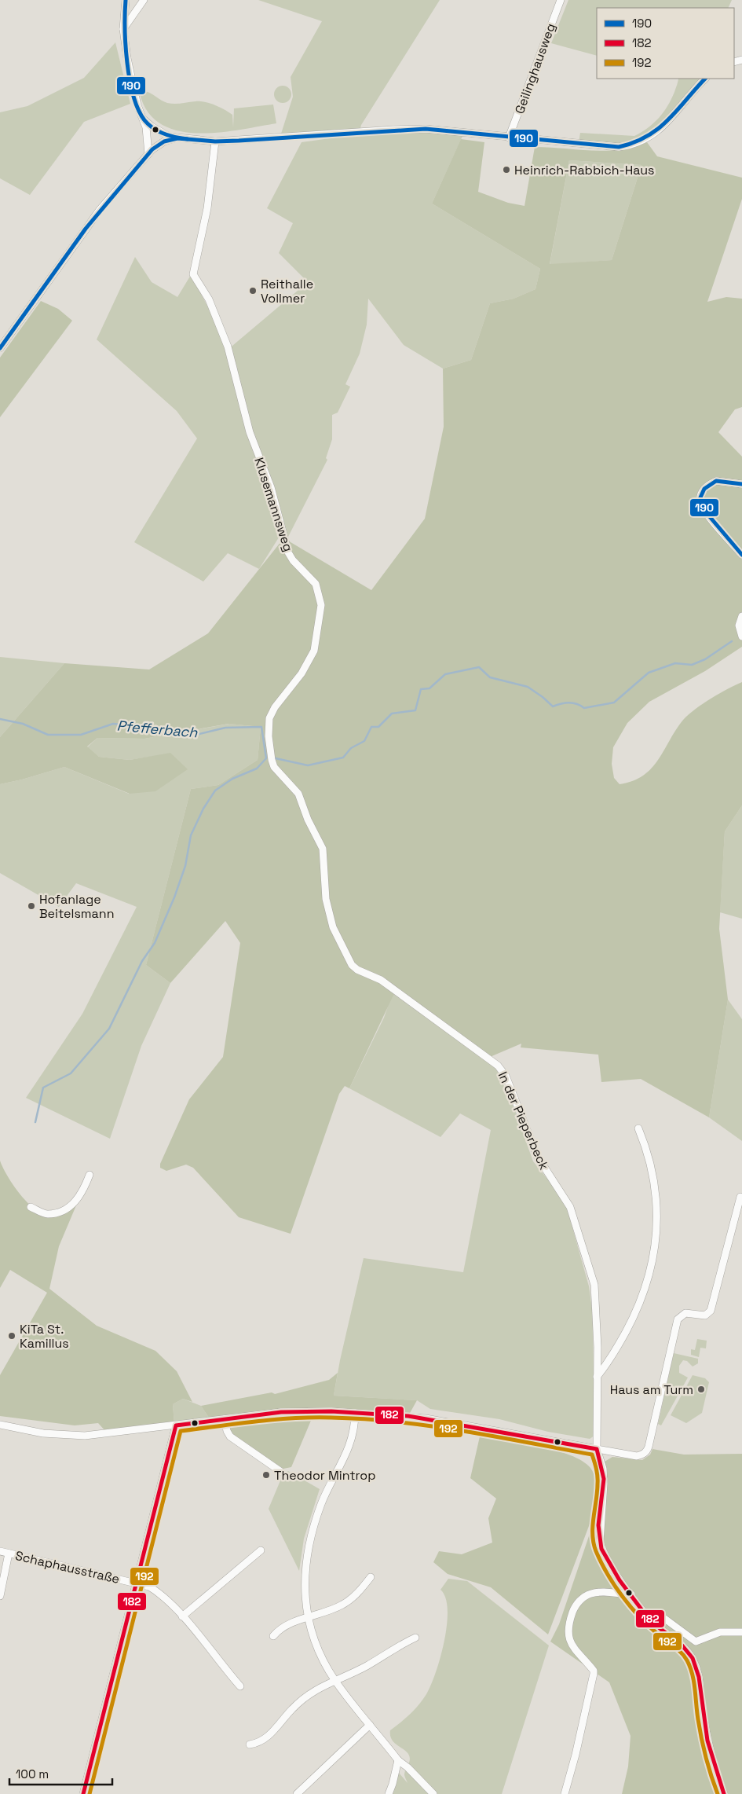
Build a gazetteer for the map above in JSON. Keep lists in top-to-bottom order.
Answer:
{
  "streets": {
    "street": [
      "Geilinghausweg",
      "Klusemannsweg",
      "In der Pieperbeck",
      "Schaphausstraße"
    ]
  },
  "crossings": [
    ["Klusemannsweg", "In der Pieperbeck"]
  ],
  "water": ["Pfefferbach"],
  "places": [
    "Heinrich-Rabbich-Haus",
    "Reithalle Vollmer",
    "Hofanlage Beitelsmann",
    "KiTa St. Kamillus",
    "Haus am Turm",
    "Theodor Mintrop"
  ],
  "lines": ["transit line 190", "transit line 182", "transit line 192"],
  "legend": ["190", "182", "192"],
  "scale_bar": "100 m"
}
